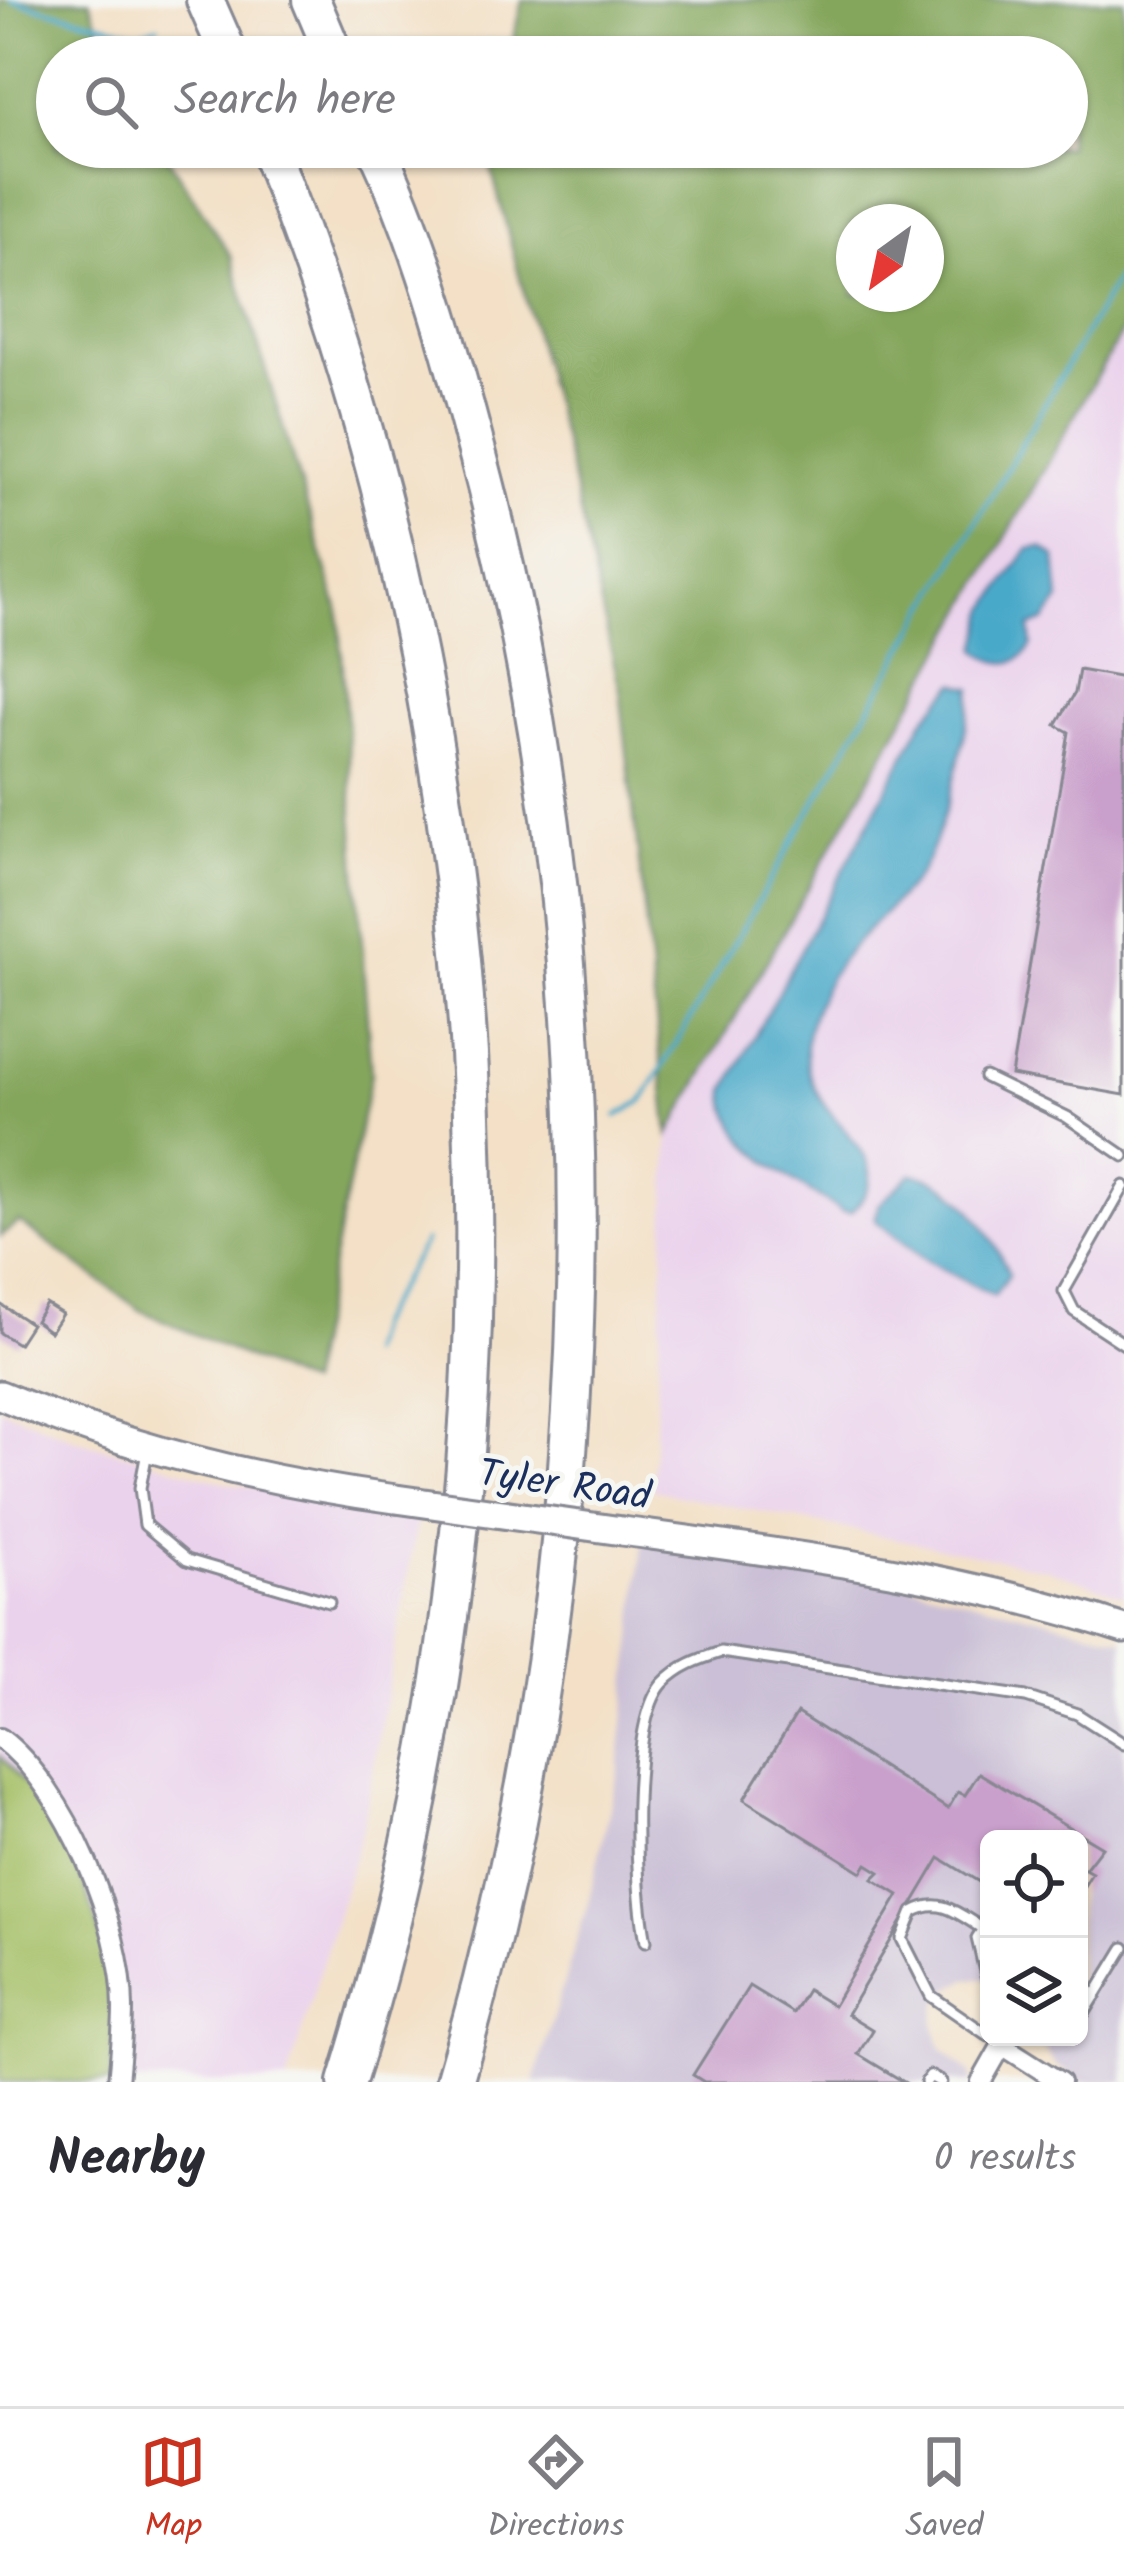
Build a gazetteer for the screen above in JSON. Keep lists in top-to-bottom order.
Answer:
{
  "streets": {
    "street": ["Tyler Road"]
  },
  "north": "bottom left",
  "page": {
    "search": "Search here",
    "heading": ["Nearby", "0 results"],
    "nav": ["Map", "Directions", "Saved"]
  }
}
